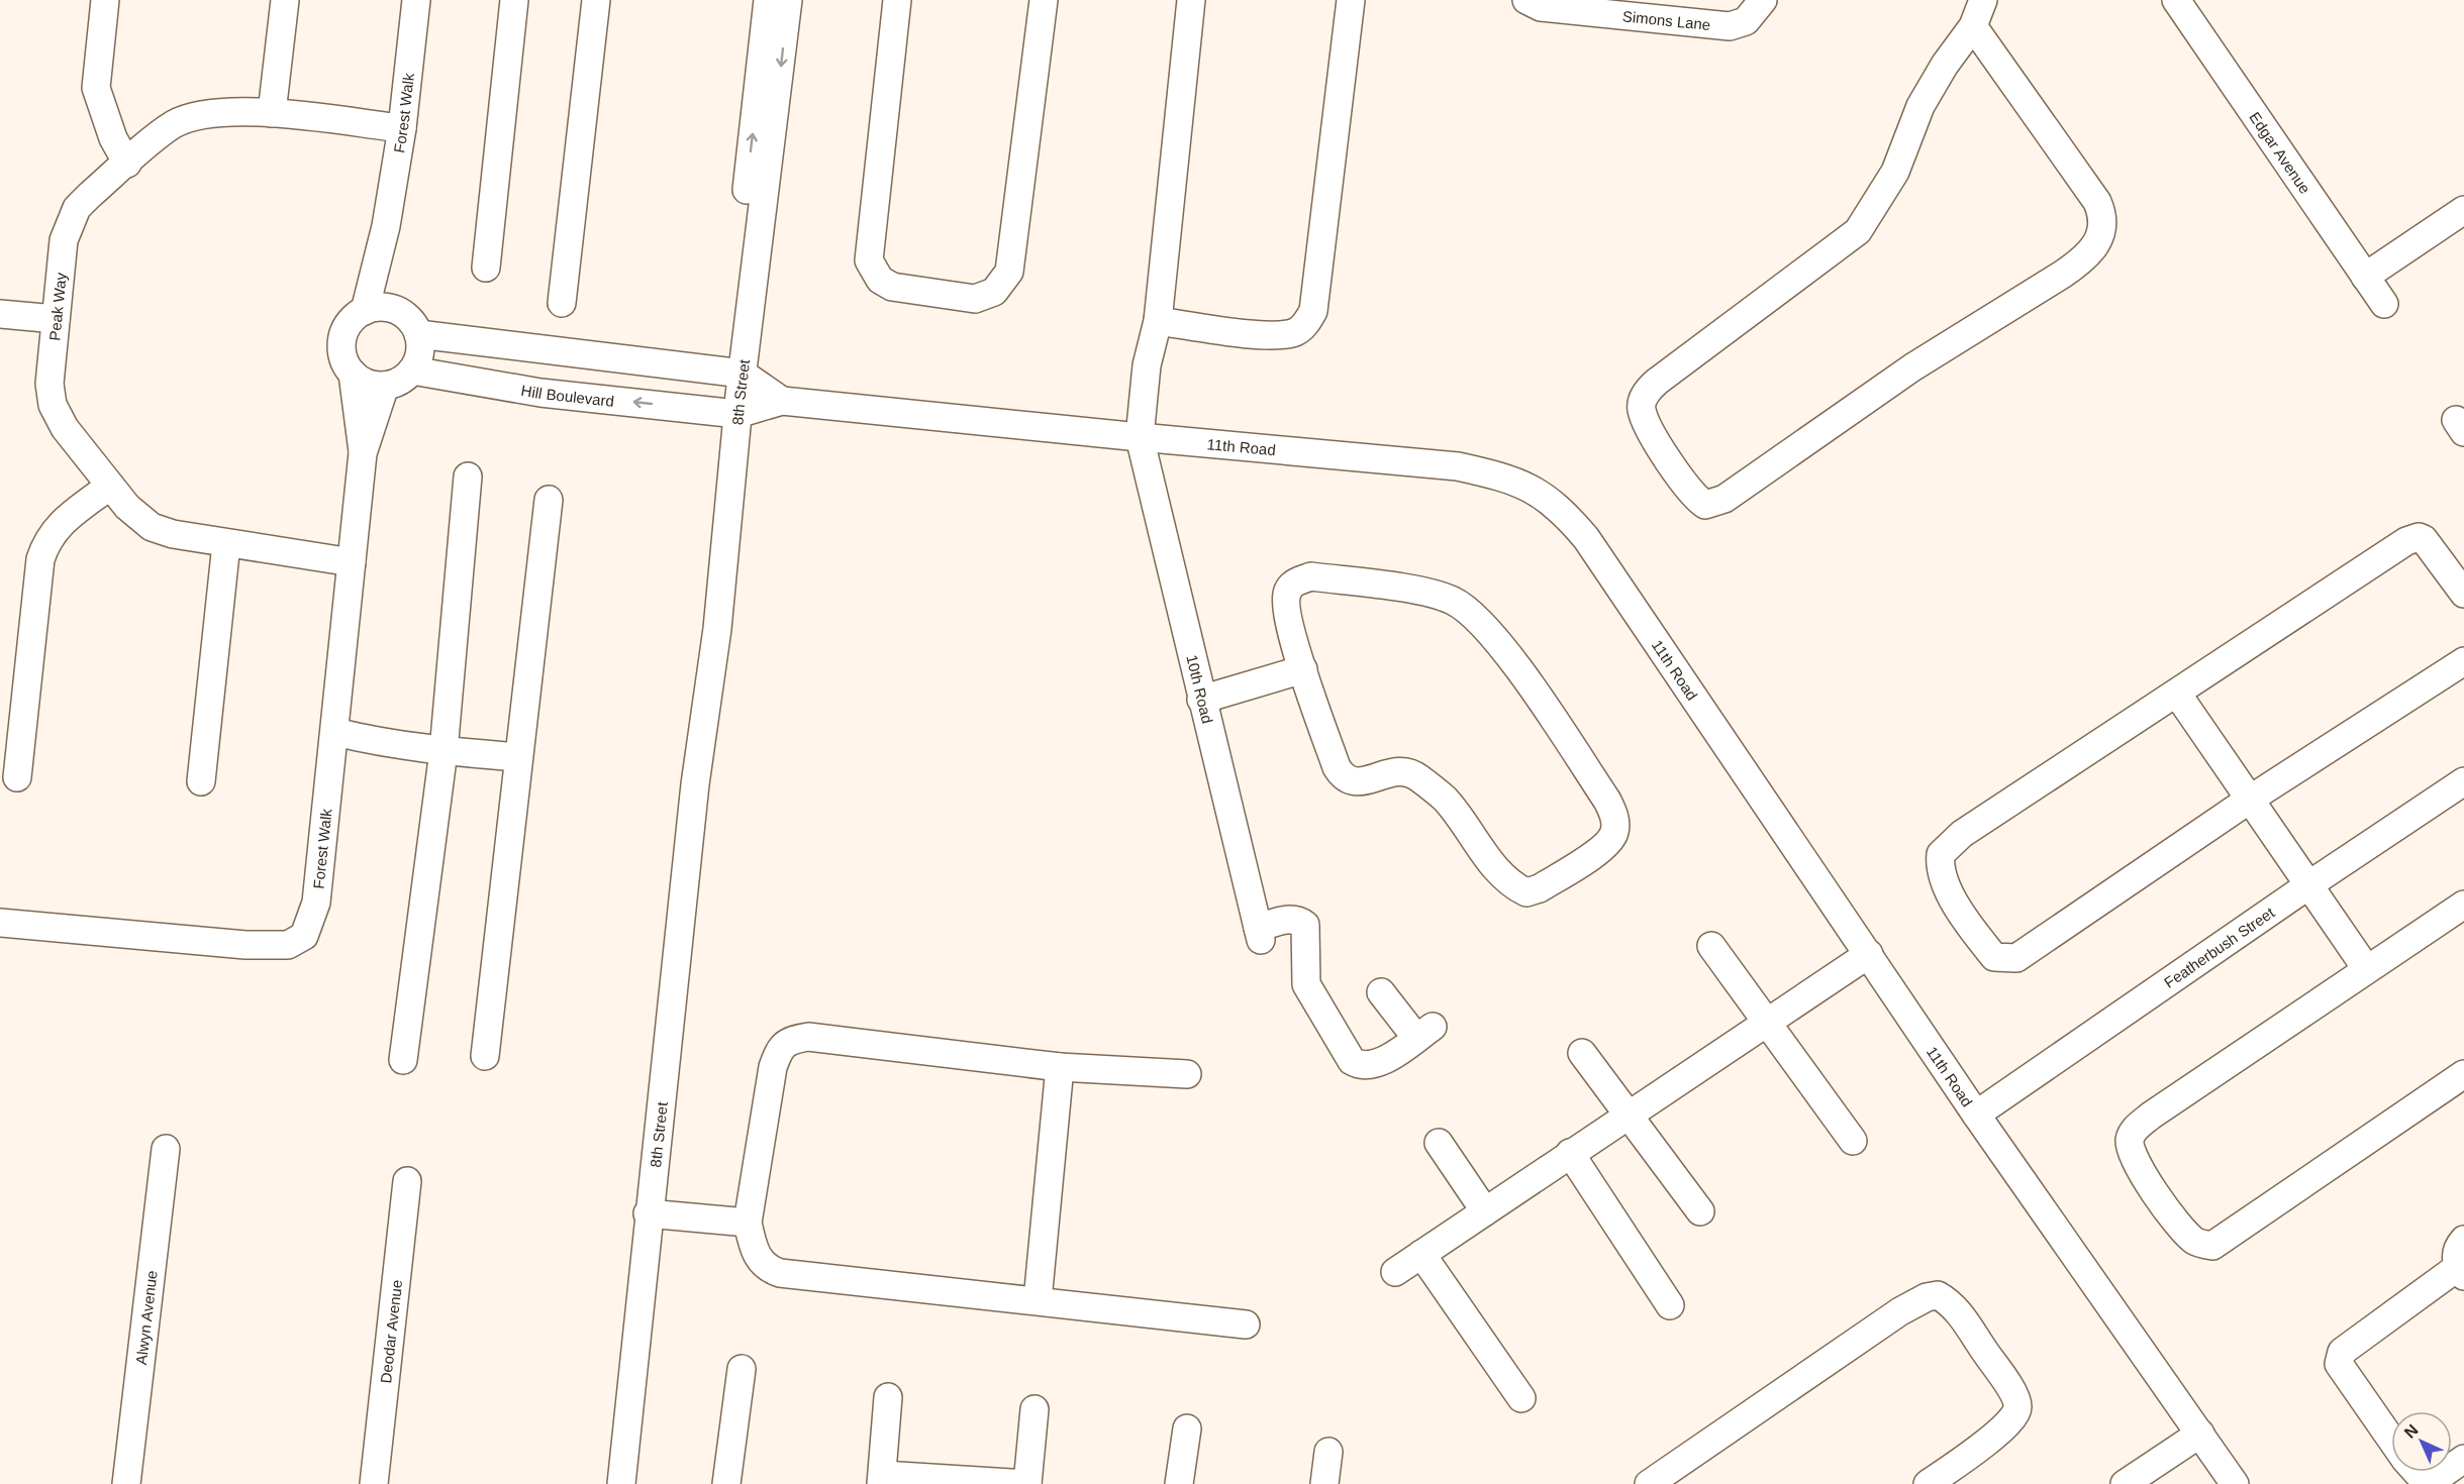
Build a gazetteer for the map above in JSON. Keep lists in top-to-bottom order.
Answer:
{
  "streets": {
    "street": [
      "Simons Lane",
      "Forest Walk",
      "Edgar Avenue",
      "Peak Way",
      "8th Street",
      "Hill Boulevard",
      "11th Road",
      "10th Road",
      "Featherbush Street",
      "Alwyn Avenue",
      "Deodar Avenue"
    ]
  },
  "crossings": [
    ["Forest Walk", "Peak Way"],
    ["Forest Walk", "Hill Boulevard"],
    ["8th Street", "Hill Boulevard"],
    ["8th Street", "11th Road"],
    ["Hill Boulevard", "11th Road"],
    ["11th Road", "10th Road"],
    ["11th Road", "Featherbush Street"]
  ],
  "north": "top left"
}
